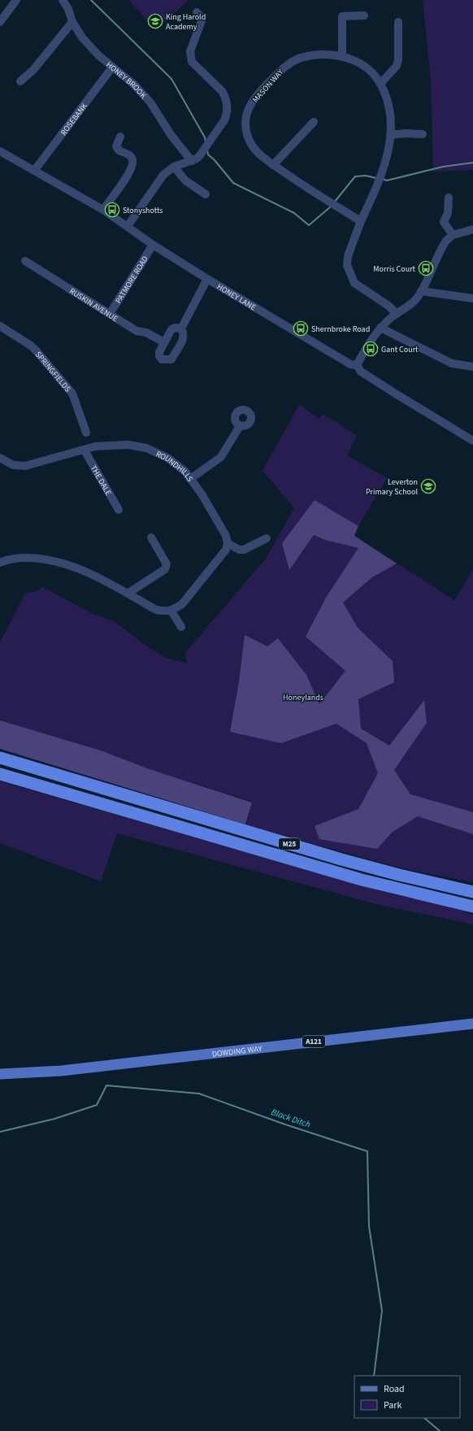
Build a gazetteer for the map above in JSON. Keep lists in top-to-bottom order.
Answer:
{
  "streets": {
    "highway": ["M25"],
    "main road": ["A121", "DOWDING WAY"],
    "street": [
      "HONEY BROOK",
      "MASON WAY",
      "ROSEBANK",
      "PATMORE ROAD",
      "HONEY LANE",
      "RUSKIN AVENUE",
      "SPRINGFIELDS",
      "ROUNDHILLS",
      "THE DALE"
    ]
  },
  "crossings": [
    ["HONEY BROOK", "ROSEBANK"],
    ["ROSEBANK", "HONEY LANE"],
    ["PATMORE ROAD", "HONEY LANE"],
    ["PATMORE ROAD", "RUSKIN AVENUE"],
    ["ROUNDHILLS", "THE DALE"]
  ],
  "water": ["Black Ditch"],
  "parks": ["Honeylands"],
  "places": {
    "school or university": ["King Harold Academy", "Leverton Primary School"],
    "bus stop": [
      "Stonyshotts",
      "Morris Court",
      "Shernbroke Road",
      "Gant Court"
    ]
  },
  "legend": ["Road", "Park"]
}
